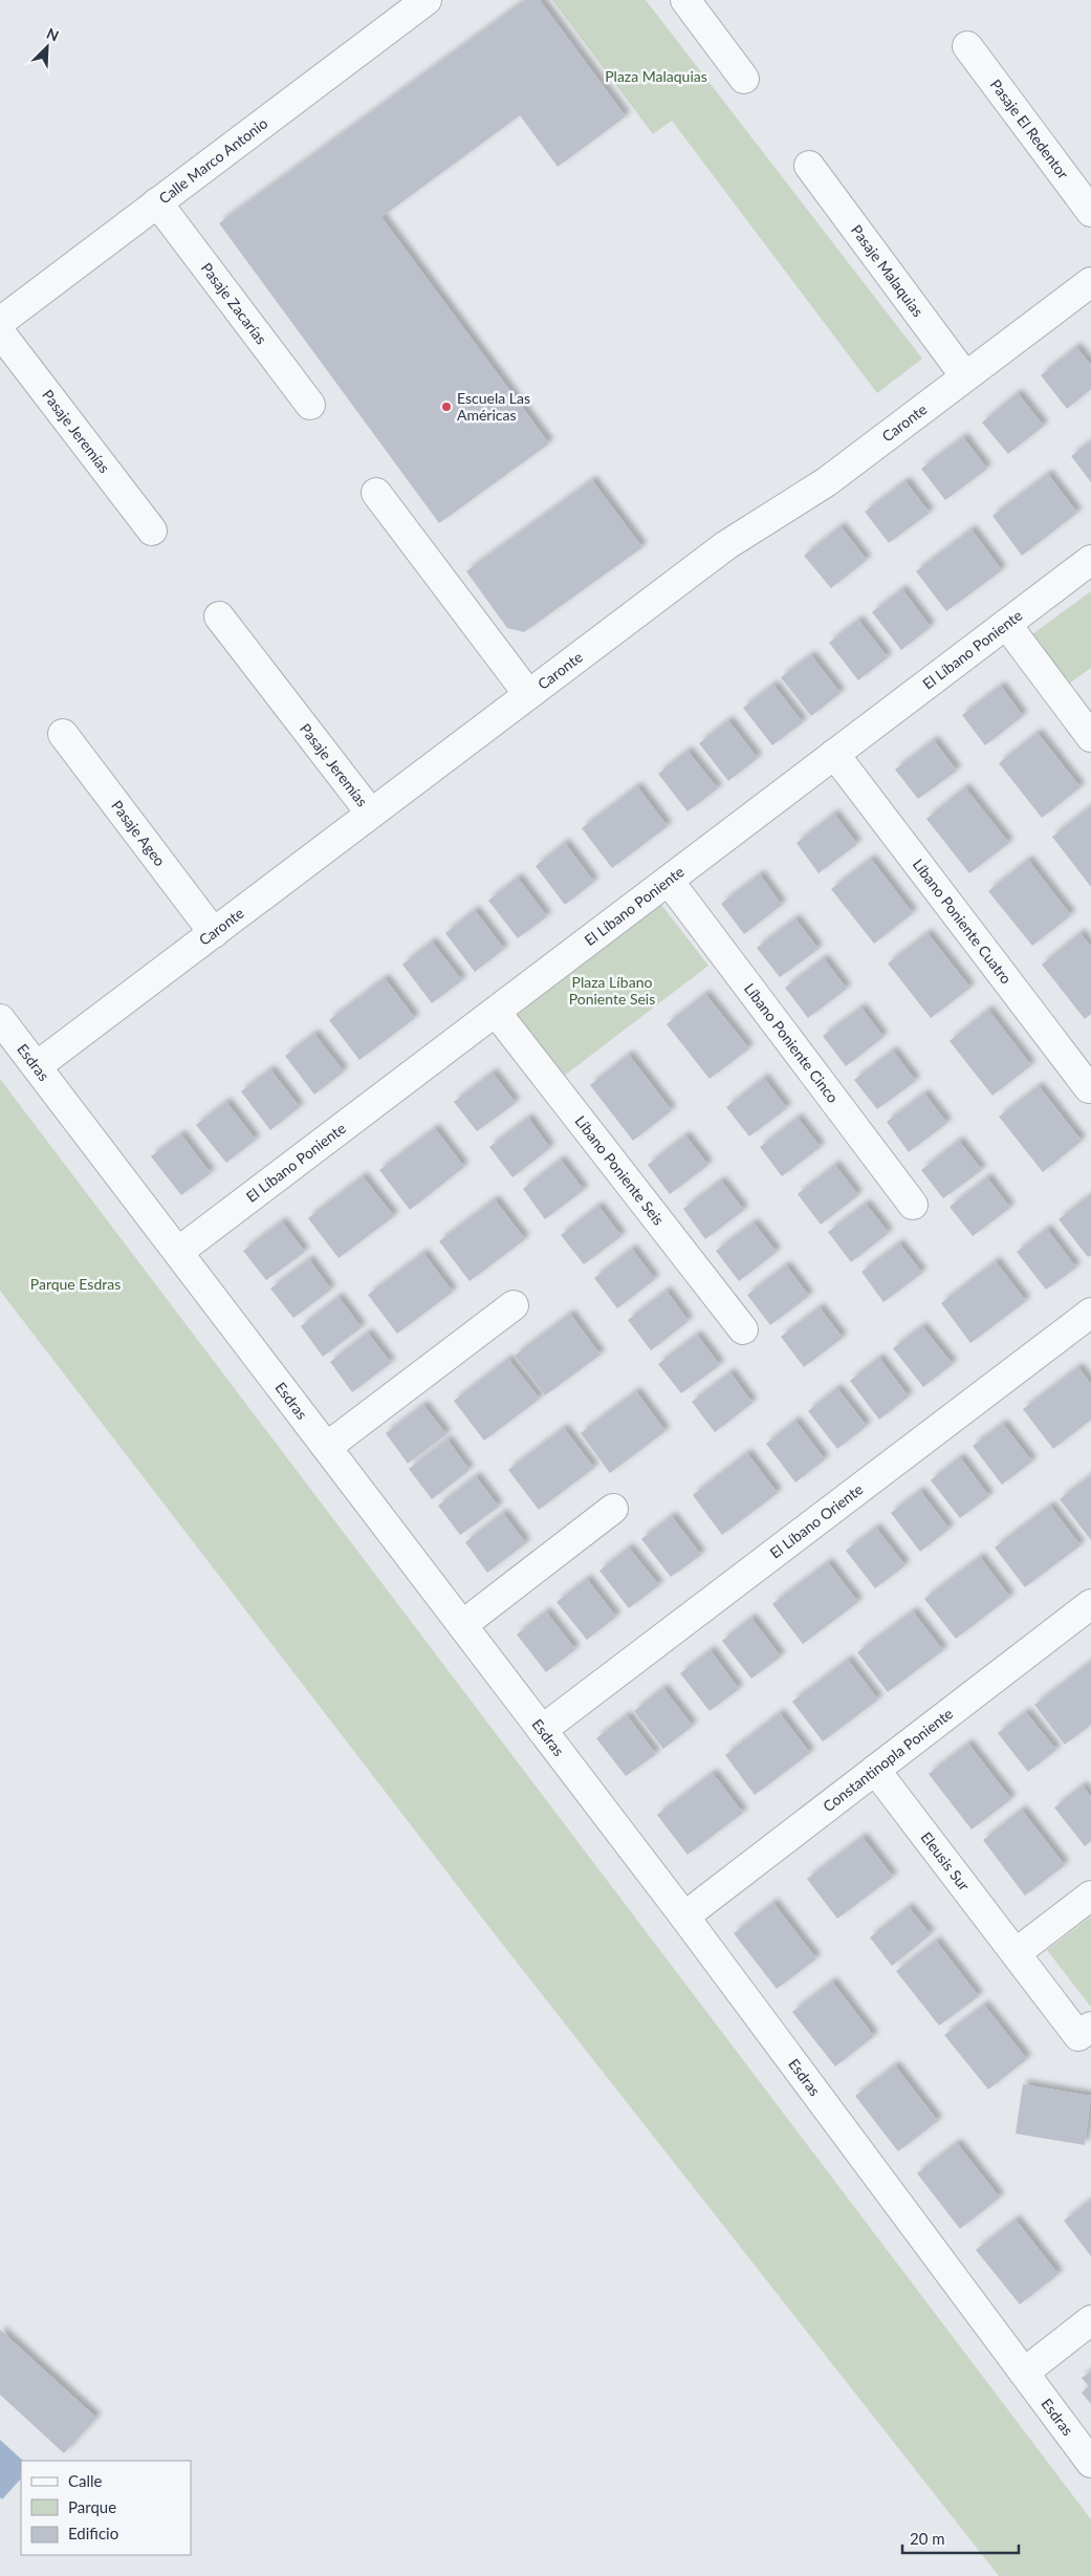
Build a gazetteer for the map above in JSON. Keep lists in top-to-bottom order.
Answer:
{
  "streets": {
    "street": [
      "Pasaje El Redentor",
      "Calle Marco Antonio",
      "Pasaje Malaquias",
      "Pasaje Zacarías",
      "Caronte",
      "Pasaje Jeremías",
      "El Líbano Poniente",
      "Pasaje Ageo",
      "Líbano Poniente Cuatro",
      "Líbano Poniente Cinco",
      "Esdras",
      "Líbano Poniente Seis",
      "El Líbano Oriente",
      "Constantinopla Poniente",
      "Eleusis Sur"
    ]
  },
  "crossings": [
    ["Calle Marco Antonio", "Pasaje Zacarías"],
    ["Pasaje Malaquias", "Caronte"],
    ["Caronte", "Pasaje Jeremías"],
    ["Caronte", "Pasaje Ageo"],
    ["Caronte", "Esdras"],
    ["El Líbano Poniente", "Líbano Poniente Cuatro"],
    ["El Líbano Poniente", "Líbano Poniente Cinco"],
    ["El Líbano Poniente", "Esdras"],
    ["El Líbano Poniente", "Líbano Poniente Seis"],
    ["Esdras", "El Líbano Oriente"],
    ["Esdras", "Constantinopla Poniente"],
    ["Constantinopla Poniente", "Eleusis Sur"]
  ],
  "parks": ["Plaza Malaquias", "Plaza Líbano Poniente Seis", "Parque Esdras"],
  "places": ["Escuela Las Américas"],
  "legend": ["Calle", "Parque", "Edificio"],
  "scale_bar": "20 m",
  "north": "top right"
}
